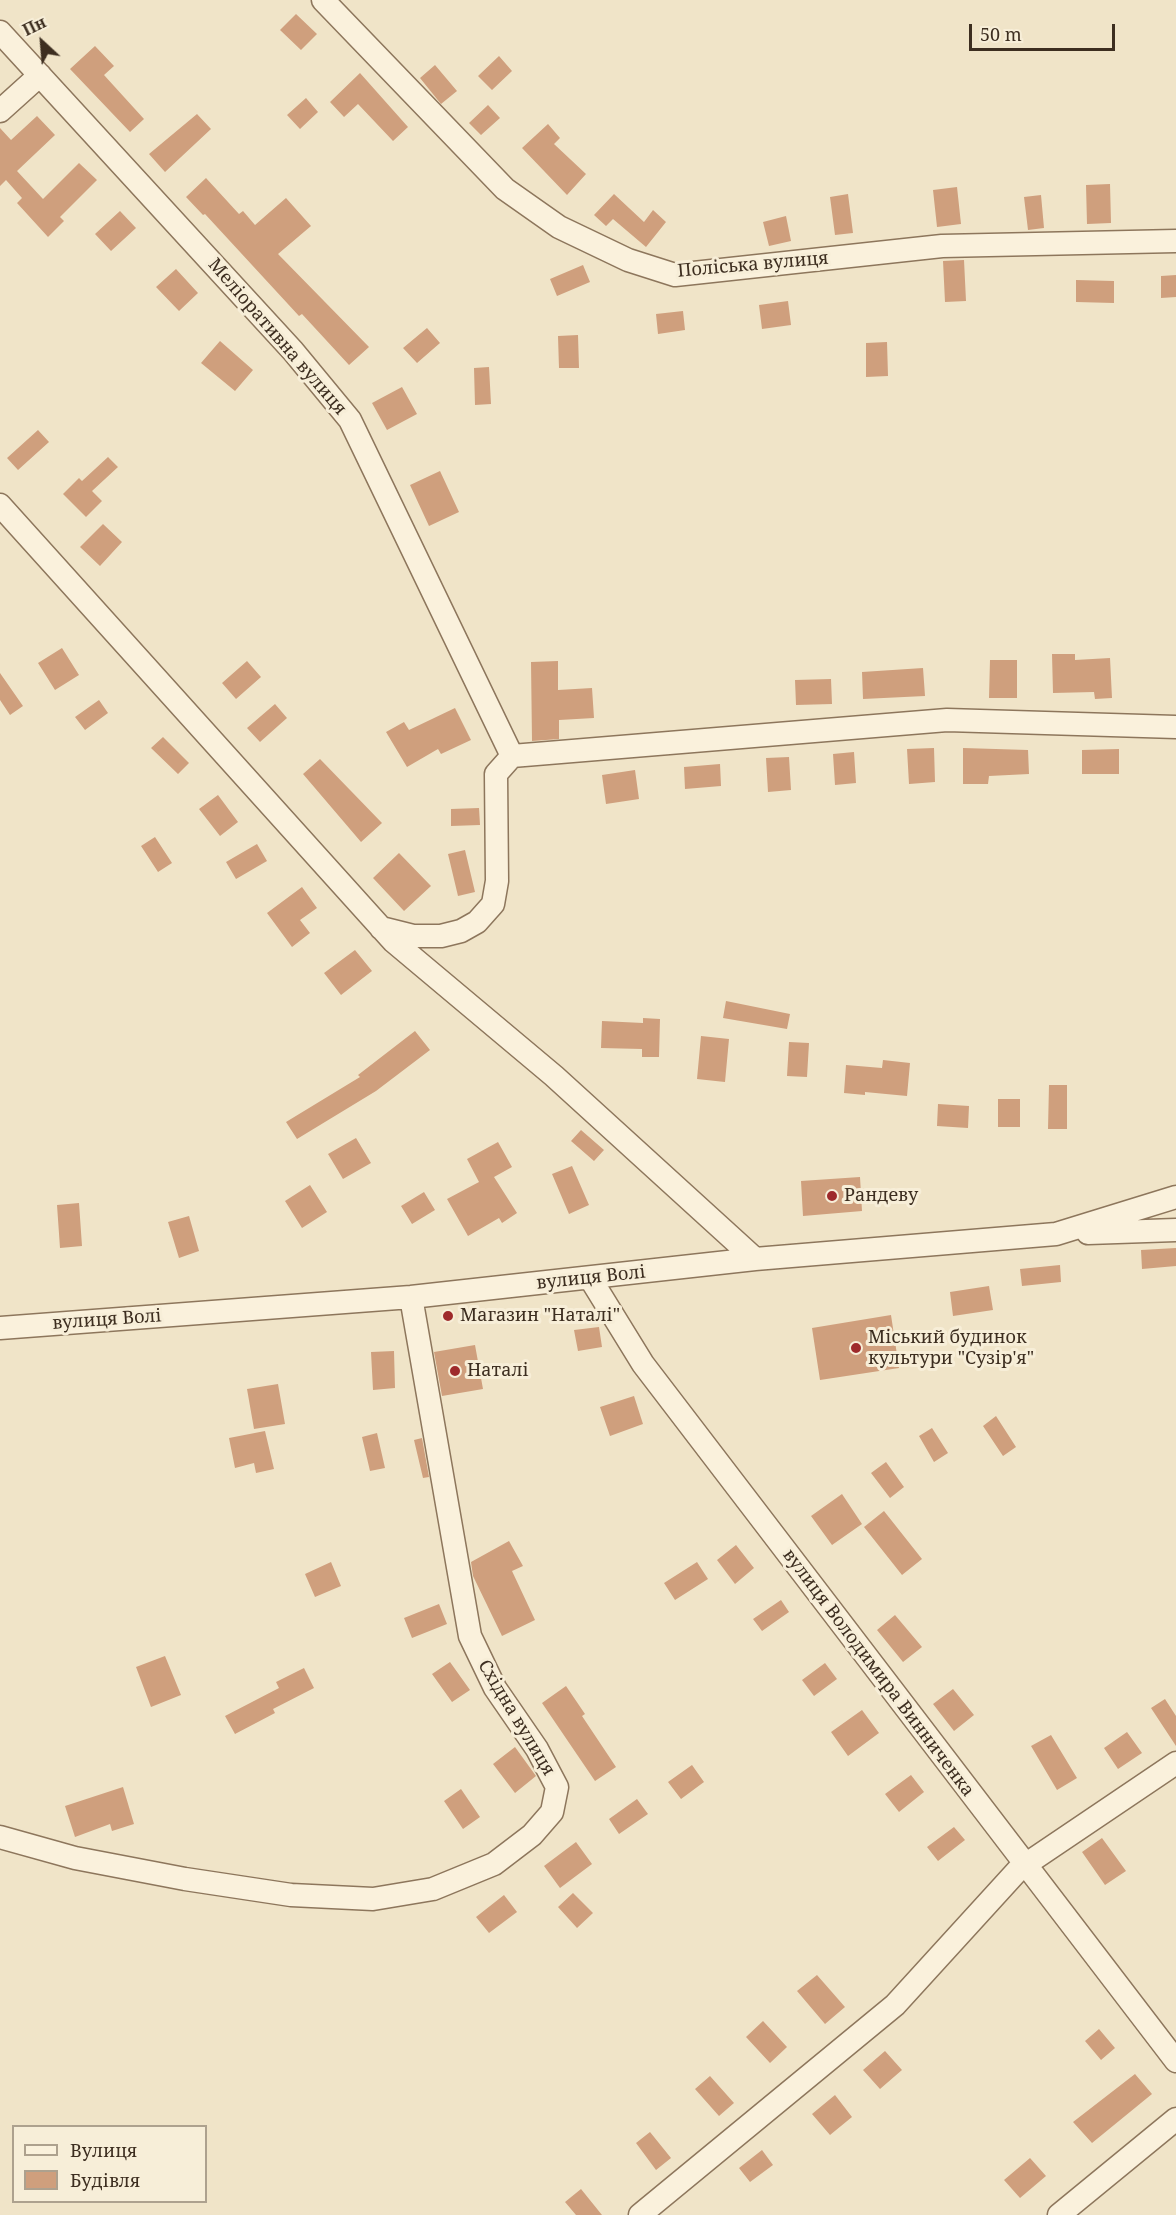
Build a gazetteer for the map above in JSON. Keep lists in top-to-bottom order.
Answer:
{
  "streets": {
    "street": [
      "Поліська вулиця",
      "Меліоративна вулиця",
      "вулиця Волі",
      "вулиця Володимира Винниченка",
      "Східна вулиця"
    ]
  },
  "crossings": [
    ["вулиця Волі", "вулиця Володимира Винниченка"],
    ["вулиця Волі", "Східна вулиця"]
  ],
  "places": [
    "Рандеву",
    "Магазин \"Наталі\"",
    "Міський будинок культури \"Сузір'я\"",
    "Наталі"
  ],
  "legend": ["Вулиця", "Будівля"],
  "scale_bar": "50 m",
  "north": "top left"
}
